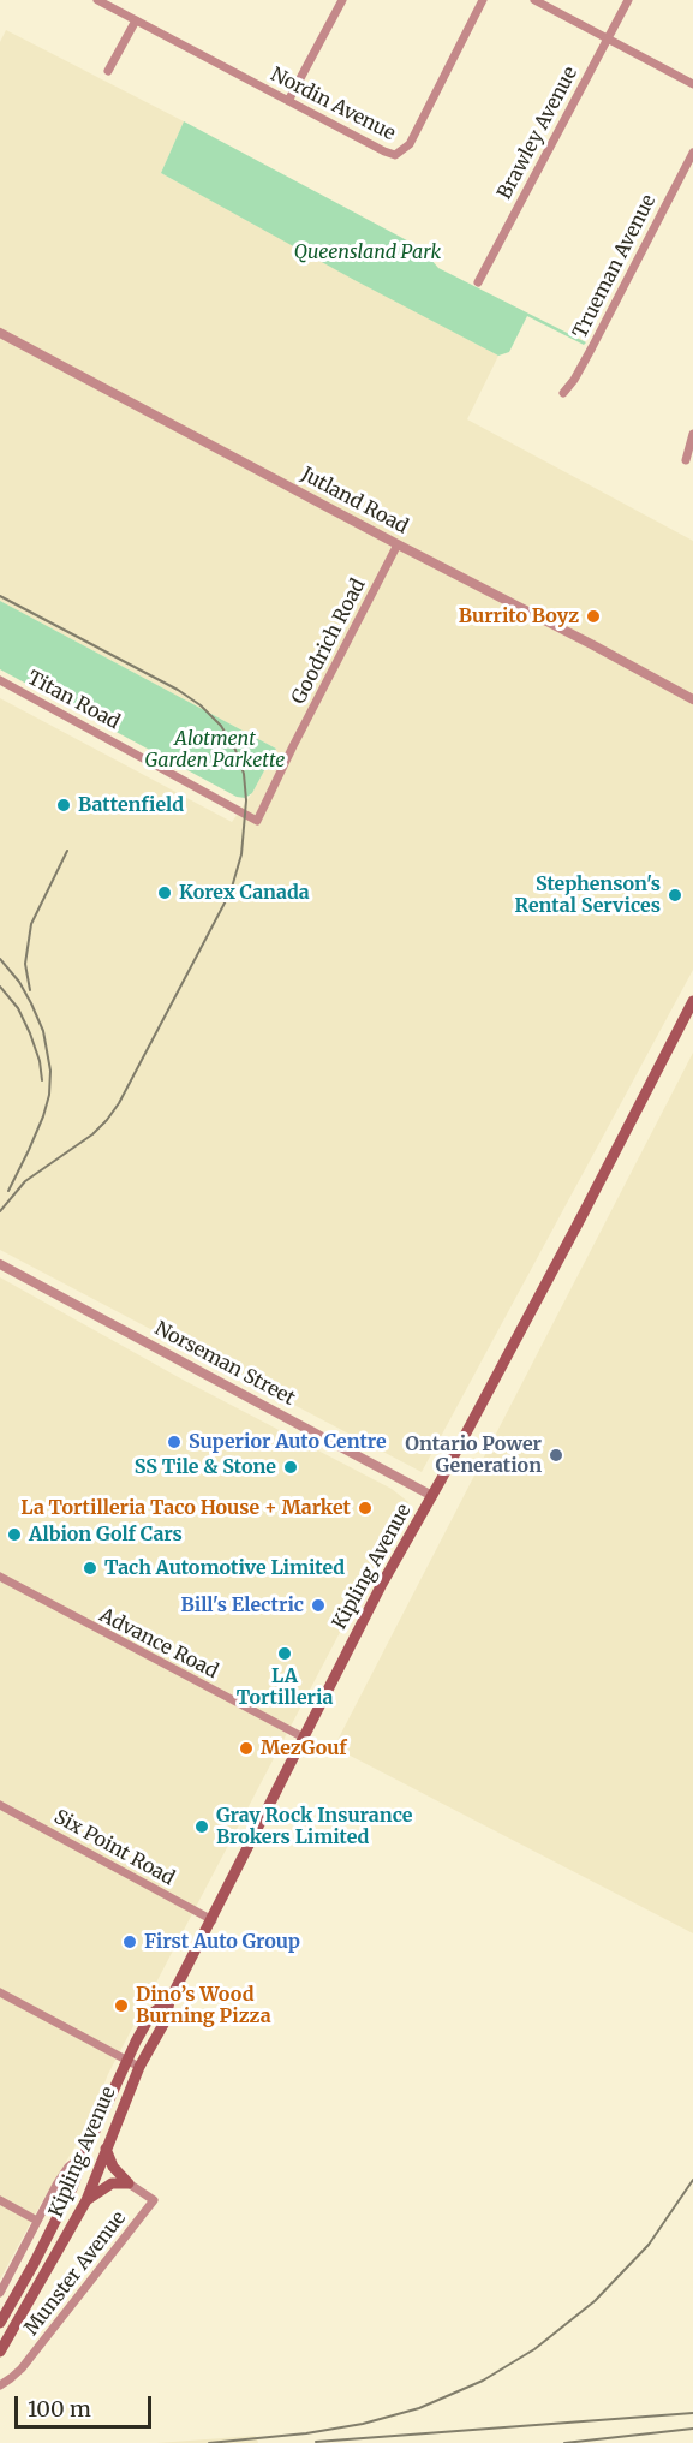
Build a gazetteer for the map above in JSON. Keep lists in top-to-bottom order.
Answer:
{
  "streets": {
    "main road": ["Kipling Avenue"],
    "street": [
      "Nordin Avenue",
      "Brawley Avenue",
      "Trueman Avenue",
      "Jutland Road",
      "Goodrich Road",
      "Titan Road",
      "Norseman Street",
      "Advance Road",
      "Six Point Road",
      "Munster Avenue"
    ]
  },
  "crossings": [
    ["Jutland Road", "Goodrich Road"],
    ["Goodrich Road", "Titan Road"],
    ["Norseman Street", "Kipling Avenue"],
    ["Kipling Avenue", "Advance Road"],
    ["Kipling Avenue", "Six Point Road"]
  ],
  "parks": ["Queensland Park", "Alotment Garden Parkette"],
  "places": [
    "Burrito Boyz",
    "Battenfield",
    "Korex Canada",
    "Stephenson's Rental Services",
    "Superior Auto Centre",
    "Ontario Power Generation",
    "SS Tile & Stone",
    "La Tortilleria Taco House + Market",
    "Albion Golf Cars",
    "Tach Automotive Limited",
    "Bill's Electric",
    "LA Tortilleria",
    "MezGouf",
    "Gray Rock Insurance Brokers Limited",
    "First Auto Group",
    "Dino’s Wood Burning Pizza"
  ],
  "scale_bar": "100 m"
}
